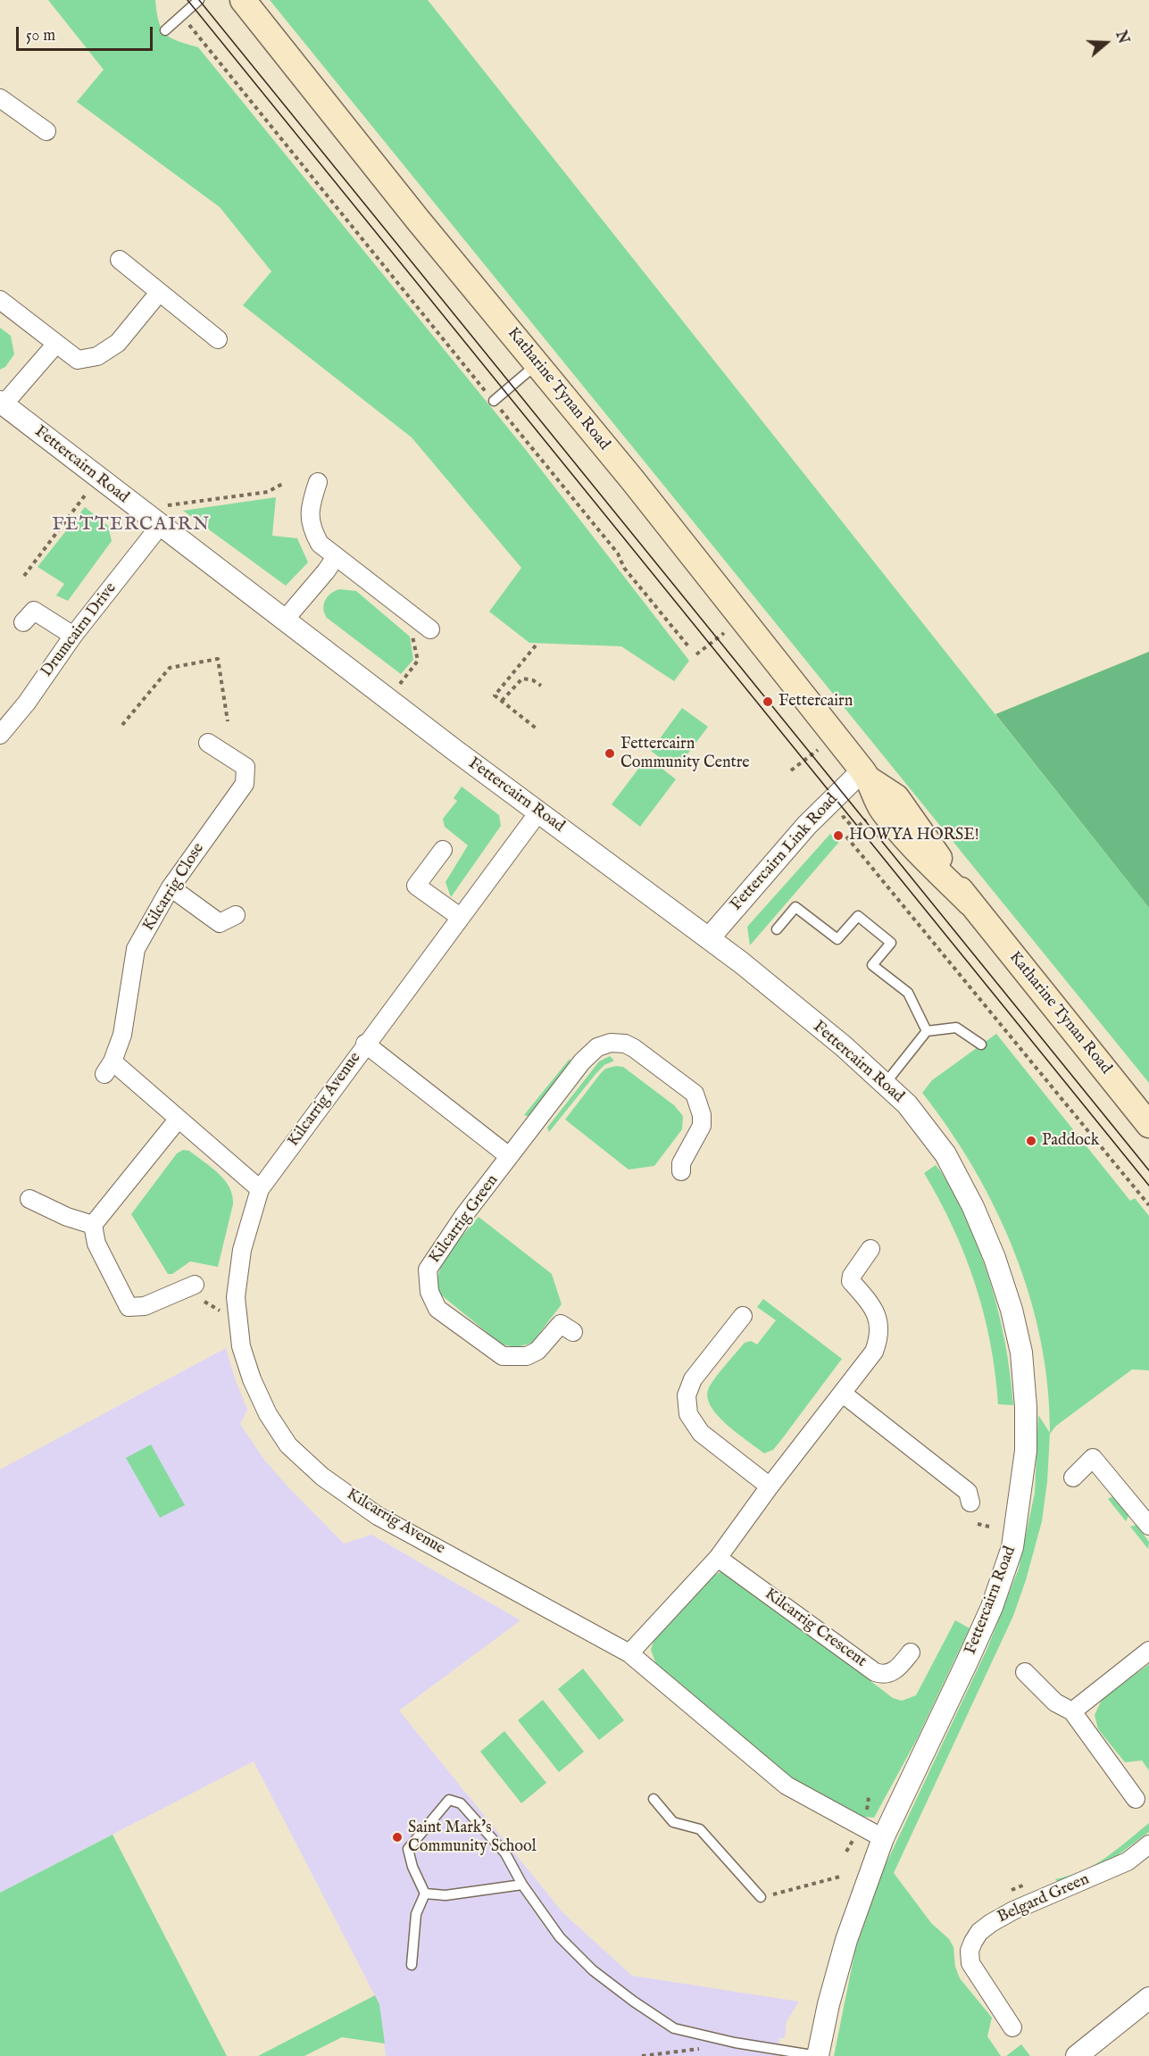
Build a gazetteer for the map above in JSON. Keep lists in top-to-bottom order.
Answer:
{
  "streets": {
    "main road": ["Katharine Tynan Road"],
    "street": [
      "Fettercairn Road",
      "Drumcairn Drive",
      "Fettercairn Link Road",
      "Kilcarrig Close",
      "Kilcarrig Avenue",
      "Kilcarrig Green",
      "Kilcarrig Crescent",
      "Belgard Green"
    ]
  },
  "crossings": [
    ["Katharine Tynan Road", "Fettercairn Link Road"],
    ["Fettercairn Road", "Drumcairn Drive"],
    ["Fettercairn Road", "Fettercairn Link Road"],
    ["Fettercairn Road", "Kilcarrig Avenue"],
    ["Kilcarrig Close", "Kilcarrig Avenue"]
  ],
  "districts": ["FETTERCAIRN"],
  "places": [
    "Fettercairn",
    "Fettercairn Community Centre",
    "HOWYA HORSE!",
    "Paddock",
    "Saint Mark's Community School"
  ],
  "scale_bar": "50 m",
  "north": "right"
}
